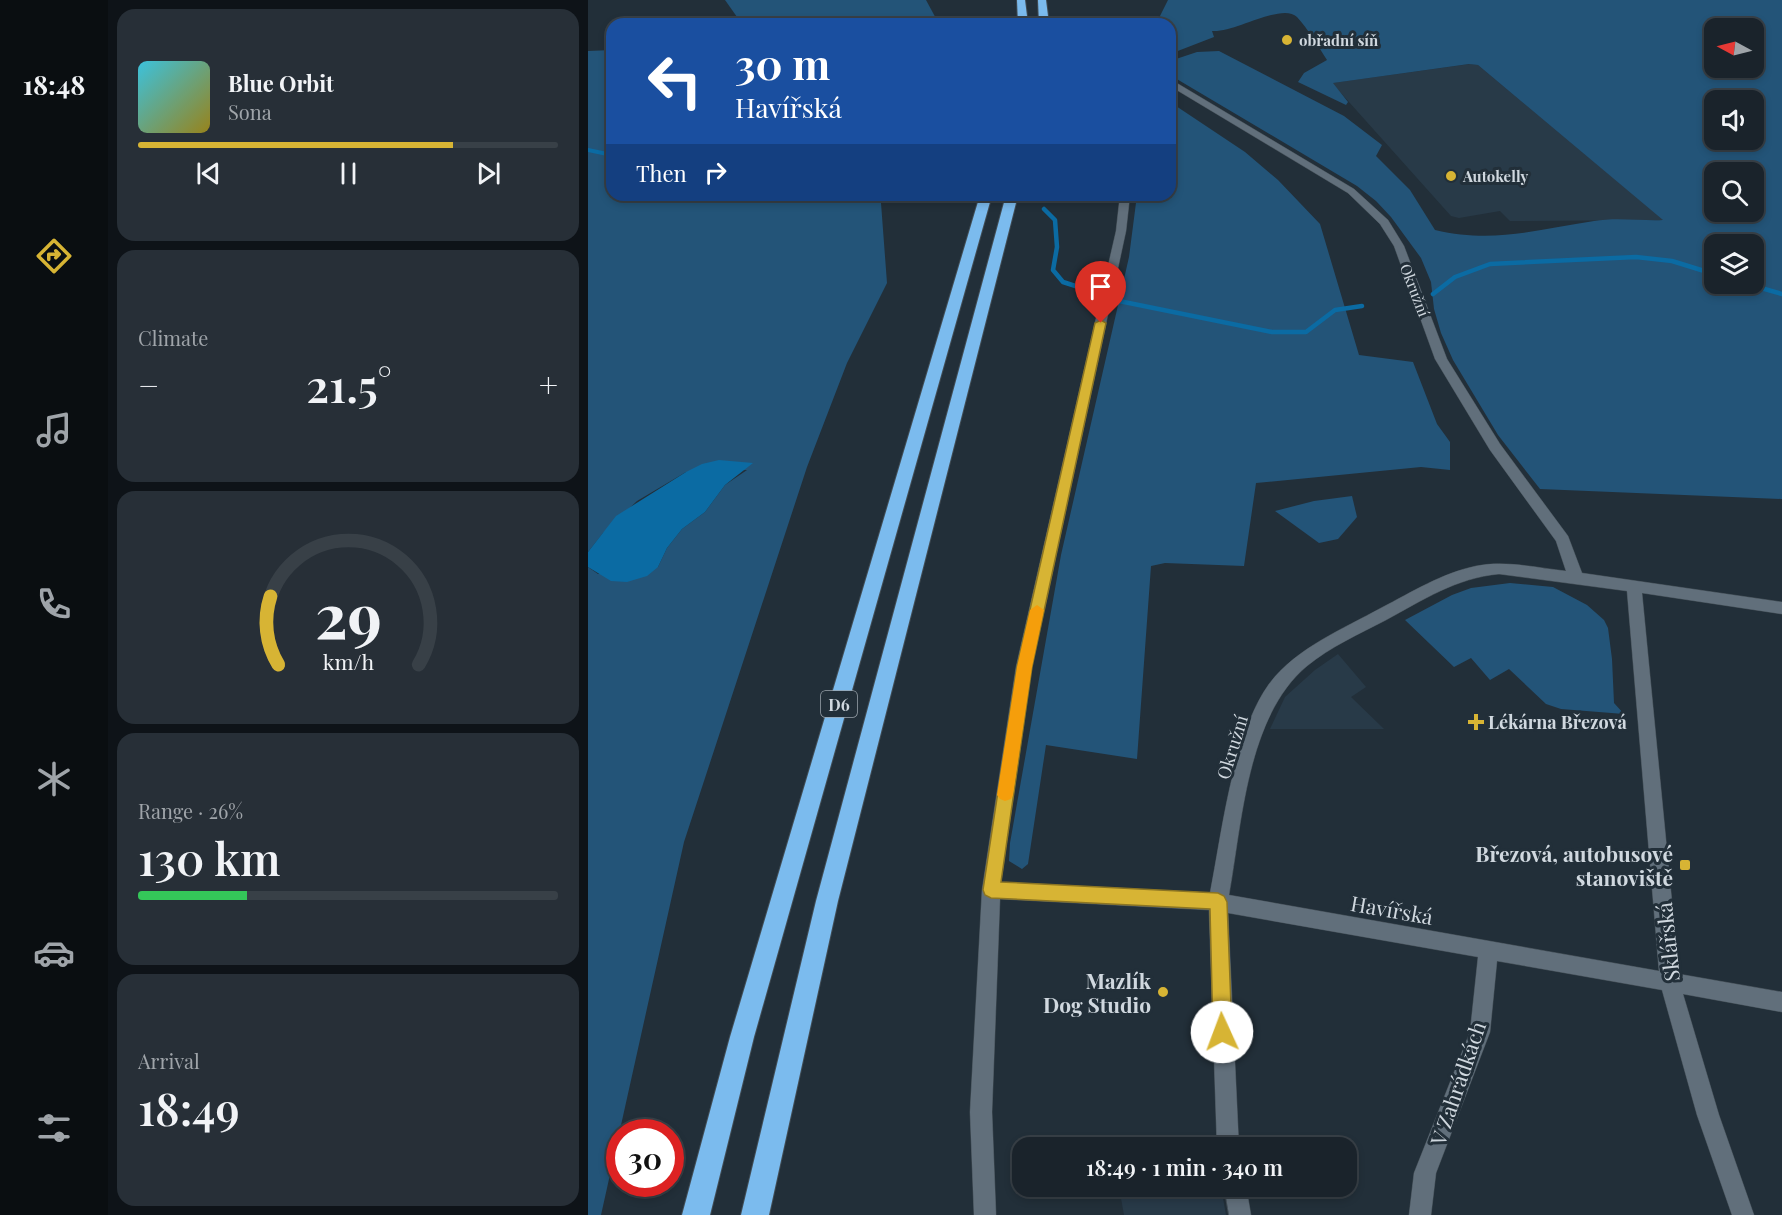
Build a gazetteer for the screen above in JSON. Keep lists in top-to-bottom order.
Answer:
{
  "streets": {
    "highway": ["D6"],
    "street": [
      "Okružní",
      "Havířská",
      "Sklářská",
      "V Zahrádkách"
    ]
  },
  "crossings": [
    ["Okružní", "Havířská"],
    ["Okružní", "Sklářská"],
    ["Havířská", "Sklářská"],
    ["Havířská", "V Zahrádkách"]
  ],
  "places": {
    "other": ["obřadní síň", "Autokelly", "Mazlík Dog Studio"],
    "health": ["Lékárna Březová"],
    "transit": ["Březová, autobusové stanoviště"]
  },
  "north": "left",
  "page": {
    "tabs": "18:48",
    "turn": ["30 m", "Havířská"],
    "song": ["Blue Orbit", "Sona"],
    "then": "Then",
    "tile": [
      "Climate",
      ["Range · 26%", "130 km"],
      ["Arrival", "18:49"]
    ],
    "heat": ["−", "21.5°", "+"],
    "limit": "30",
    "trip": "18:49 · 1 min · 340 m",
    "gauge": ["29", "km/h"]
  }
}
